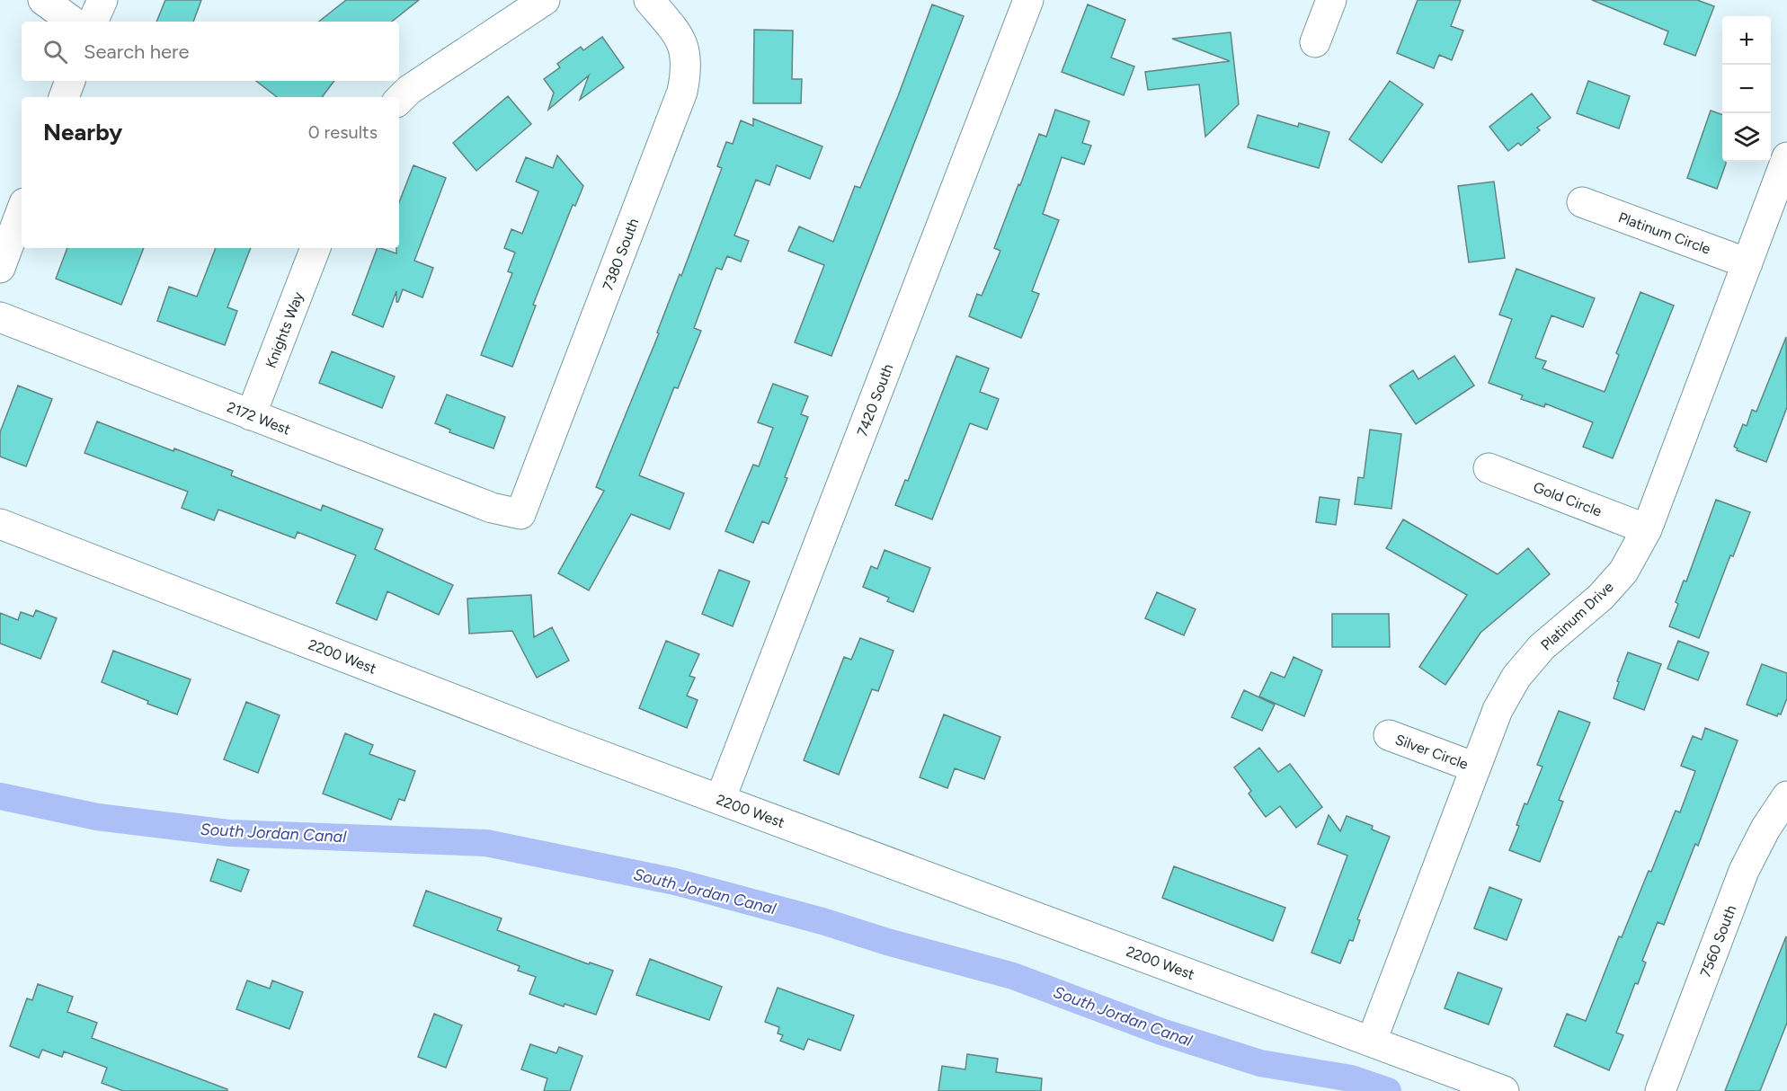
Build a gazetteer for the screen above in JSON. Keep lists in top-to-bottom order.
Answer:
{
  "streets": {
    "street": [
      "Platinum Circle",
      "7380 South",
      "Knights Way",
      "7420 South",
      "2172 West",
      "Gold Circle",
      "Platinum Drive",
      "2200 West",
      "Silver Circle",
      "7560 South"
    ]
  },
  "crossings": [
    ["Platinum Circle", "Platinum Drive"],
    ["7380 South", "2172 West"],
    ["Knights Way", "2172 West"],
    ["7420 South", "2200 West"],
    ["Gold Circle", "Platinum Drive"],
    ["Platinum Drive", "2200 West"],
    ["Platinum Drive", "Silver Circle"]
  ],
  "water": ["South Jordan Canal"],
  "page": {
    "map_buttons": ["+", "−"],
    "search": "Search here",
    "heading": ["Nearby", "0 results"]
  }
}
